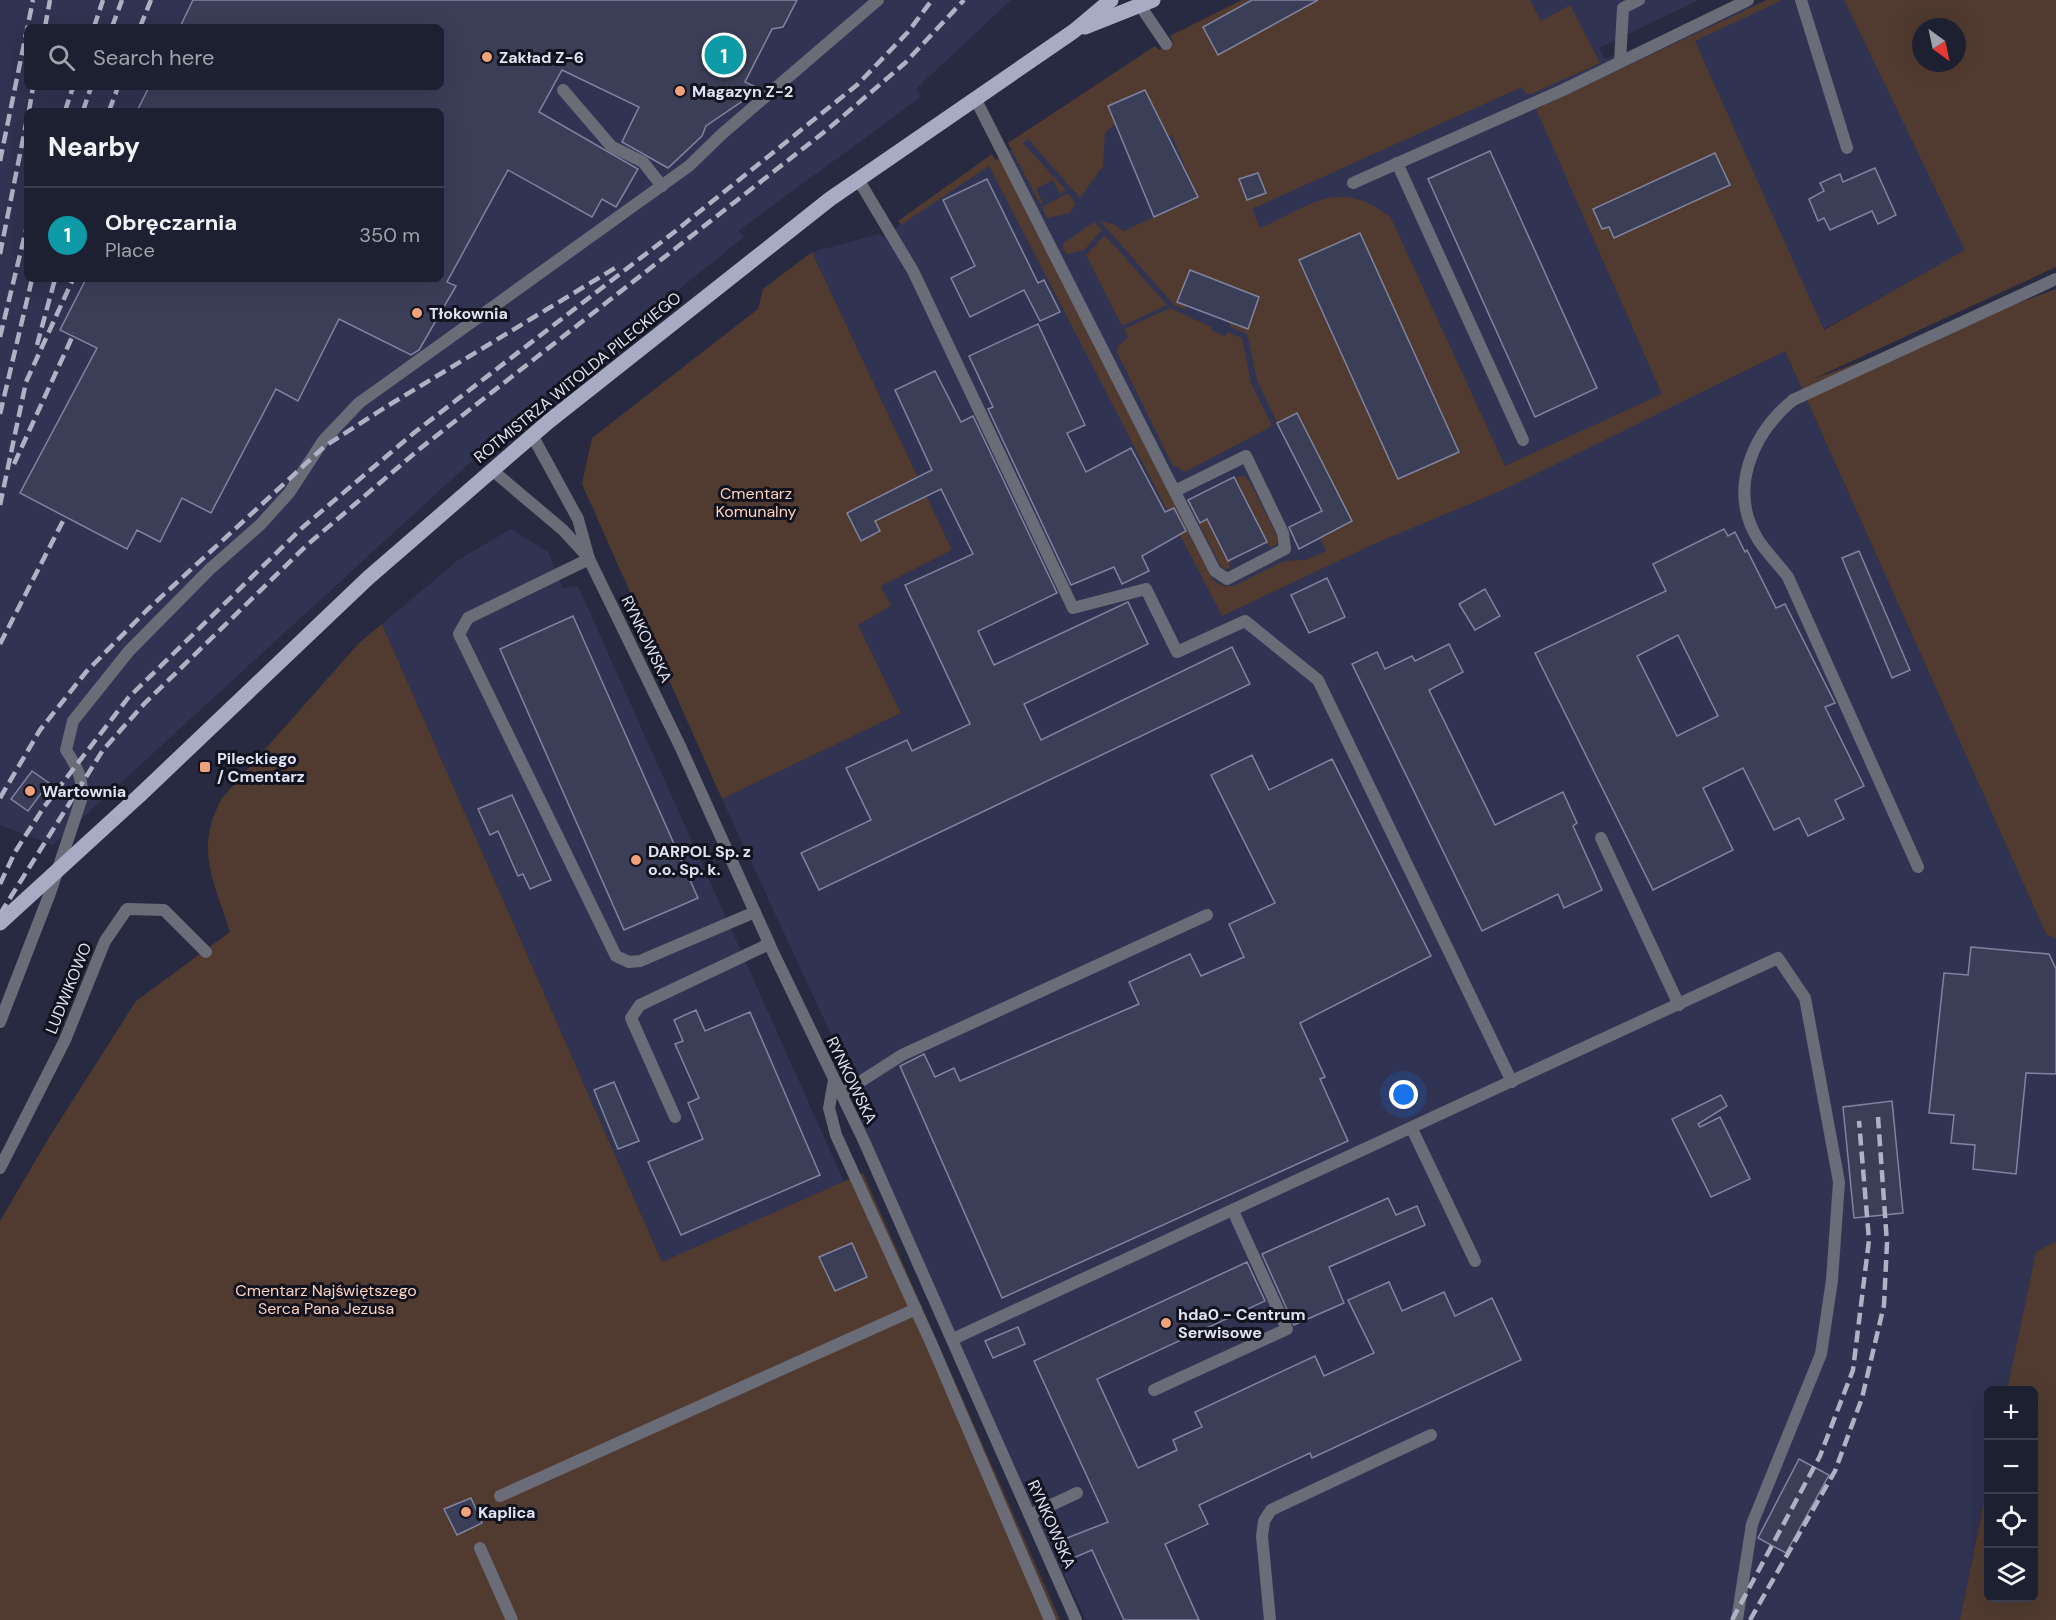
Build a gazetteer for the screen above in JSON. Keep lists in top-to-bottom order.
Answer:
{
  "streets": {
    "main road": ["ROTMISTRZA WITOLDA PILECKIEGO"],
    "street": ["RYNKOWSKA", "LUDWIKOWO"]
  },
  "crossings": [
    ["ROTMISTRZA WITOLDA PILECKIEGO", "RYNKOWSKA"]
  ],
  "parks": ["Cmentarz Komunalny", "Cmentarz Najświętszego Serca Pana Jezusa"],
  "places": {
    "other": [
      "Zakład Z-6",
      "Magazyn Z-2",
      "Tłokownia",
      "Wartownia",
      "DARPOL Sp. z o.o. Sp. k.",
      "hda0 - Centrum Serwisowe",
      "Kaplica"
    ],
    "transit": ["Pileckiego / Cmentarz"]
  },
  "north": "bottom right",
  "page": {
    "search": "Search here",
    "pins": "1",
    "heading": "Nearby",
    "list": [
      {
        "mark": "1",
        "name": "Obręczarnia",
        "note": "Place",
        "value": "350 m"
      }
    ],
    "map_buttons": ["+", "−"]
  }
}
